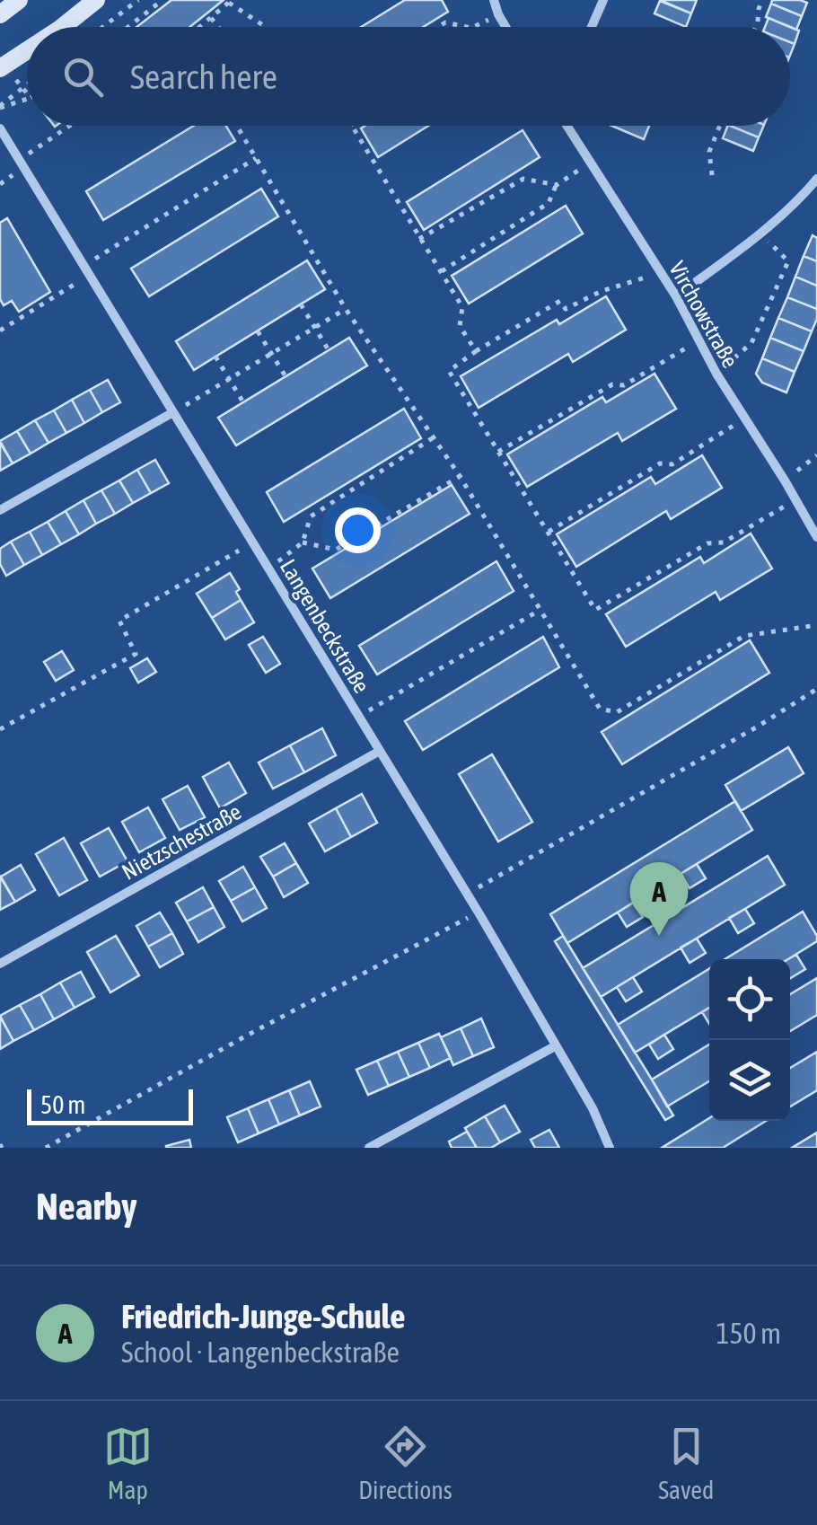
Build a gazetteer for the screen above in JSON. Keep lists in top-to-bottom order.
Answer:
{
  "streets": {
    "street": ["Virchowstraße", "Langenbeckstraße", "Nietzschestraße"]
  },
  "crossings": [
    ["Langenbeckstraße", "Nietzschestraße"]
  ],
  "scale_bar": "50 m",
  "page": {
    "search": "Search here",
    "pins": "A",
    "scale": "50 m",
    "heading": "Nearby",
    "list": [
      {
        "mark": "A",
        "name": "Friedrich-Junge-Schule",
        "note": "School · Langenbeckstraße",
        "value": "150 m"
      }
    ],
    "nav": ["Map", "Directions", "Saved"]
  }
}
